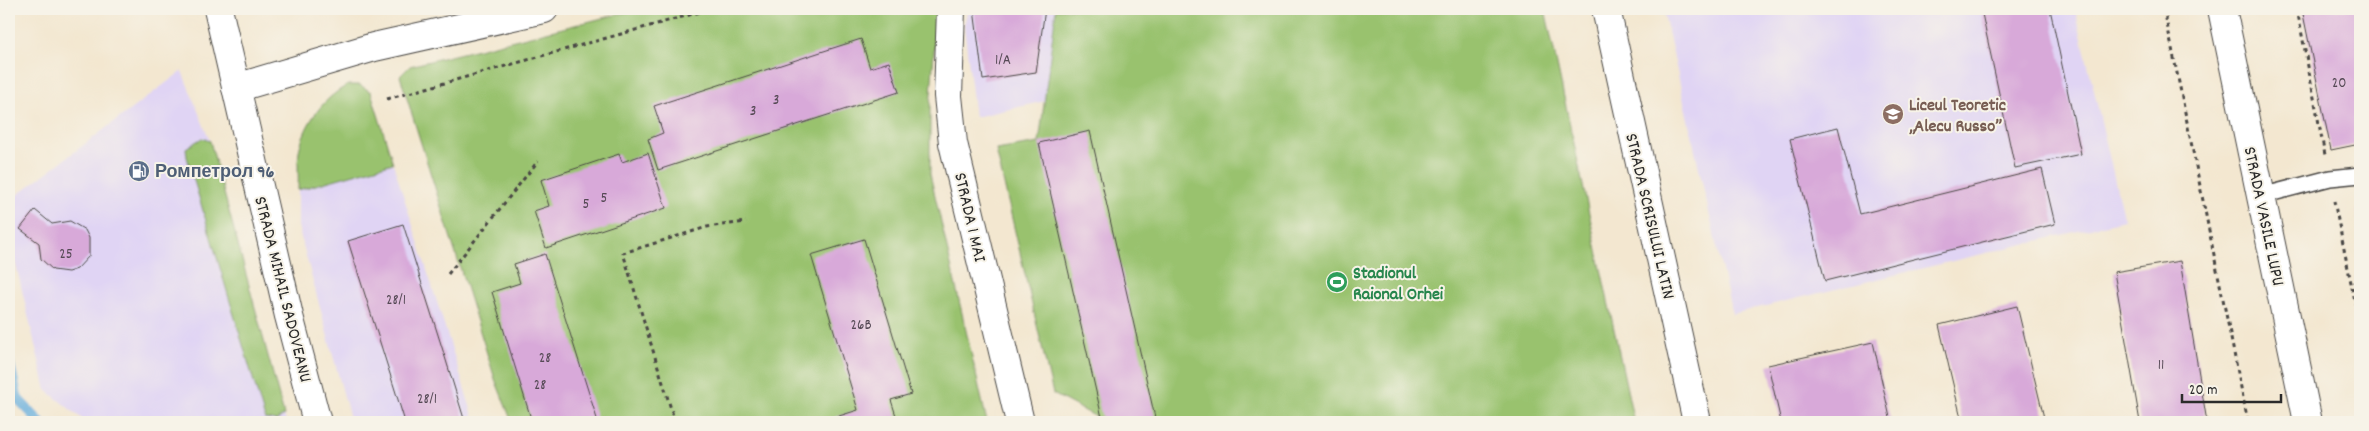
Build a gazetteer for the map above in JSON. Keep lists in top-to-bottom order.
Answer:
{
  "streets": {
    "street": [
      "STRADA SCRISULUI LATIN",
      "STRADA VASILE LUPU",
      "STRADA 1 MAI",
      "STRADA MIHAIL SADOVEANU"
    ]
  },
  "places": {
    "school or university": ["Liceul Teoretic „Alecu Russo”"],
    "fuel station": ["Ромпетрол 96"],
    "sports": ["Stadionul Raional Orhei"]
  },
  "house_numbers": [
    "1/A",
    "20",
    "3",
    "3",
    "5",
    "5",
    "25",
    "28/1",
    "26B",
    "28",
    "11",
    "28",
    "28/1"
  ],
  "scale_bar": "20 m"
}
